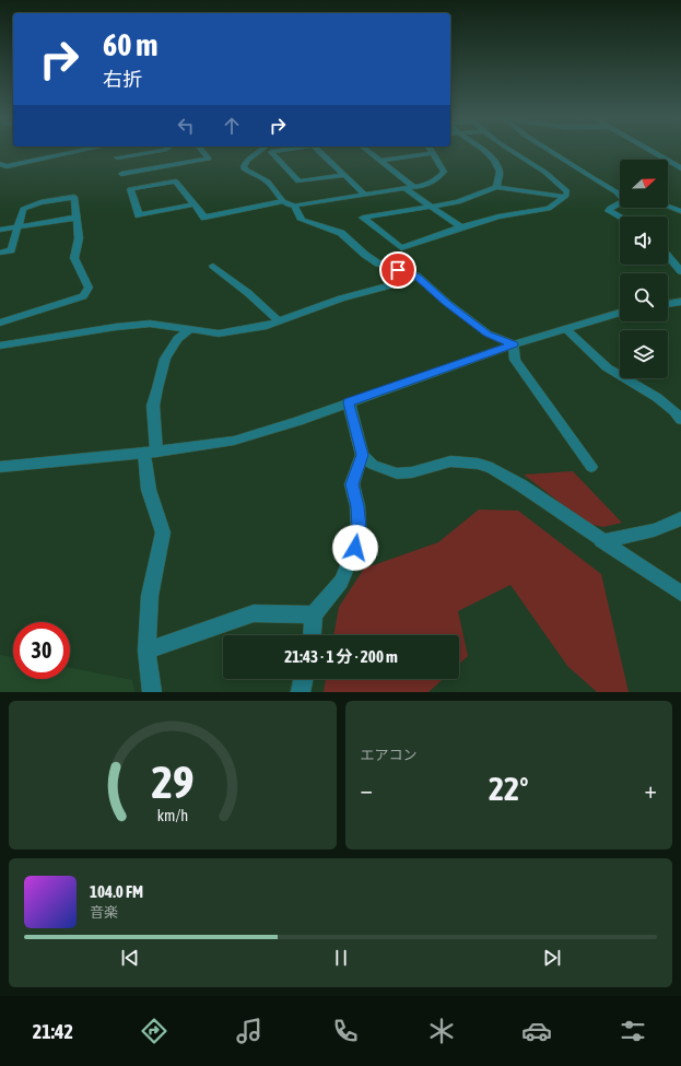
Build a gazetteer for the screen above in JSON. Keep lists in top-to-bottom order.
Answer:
{
  "north": "right",
  "page": {
    "turn": ["60 m", "右折"],
    "limit": "30",
    "trip": "21:43 · 1 分 · 200 m",
    "tile": "エアコン",
    "heat": ["−", "22°", "+"],
    "song": ["104.0 FM", "音楽"],
    "tabs": "21:42",
    "gauge": ["29", "km/h"]
  }
}
